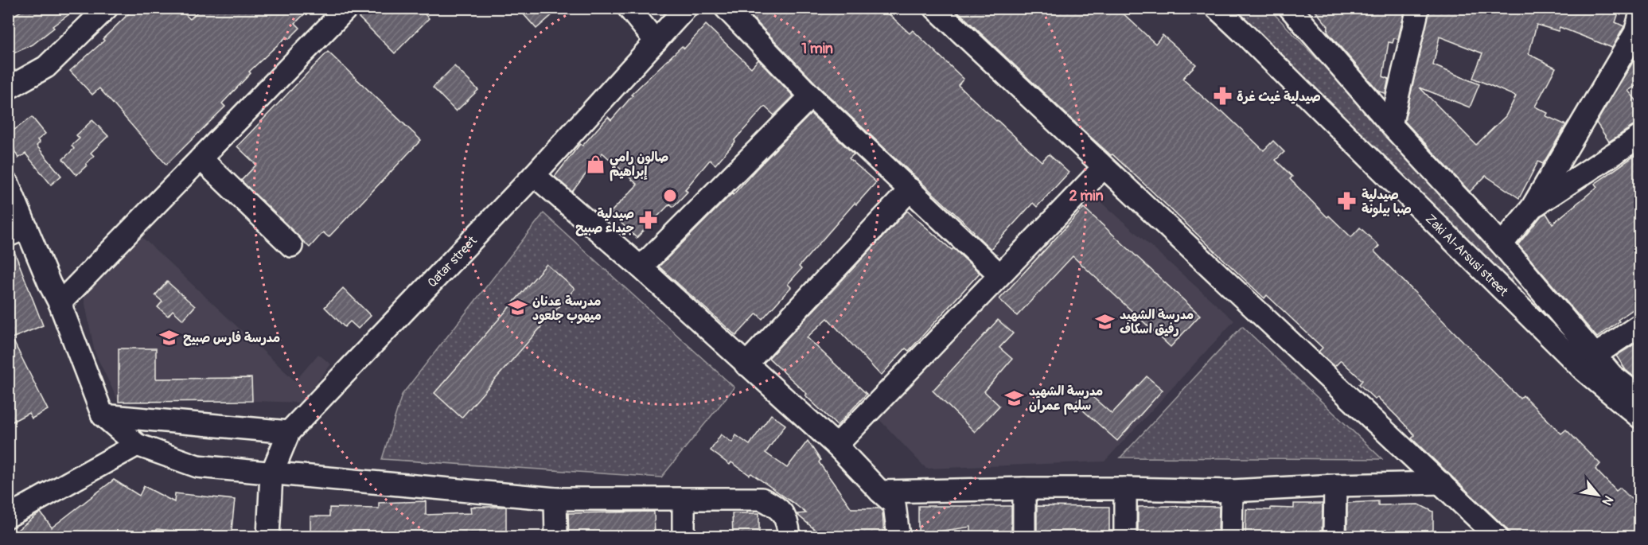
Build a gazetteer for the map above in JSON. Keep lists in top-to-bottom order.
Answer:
{
  "streets": {
    "street": ["Zaki Al-Arsusi street", "Qatar street"]
  },
  "places": {
    "pharmacy": ["صيدلية غيث غرة", "صيدلية صبا بيلونة", "صيدلية جيداء صبيح"],
    "shop": ["صالون رامي إبراهيم"],
    "school or university": [
      "مدرسة عدنان ميهوب جلعود",
      "مدرسة الشهيد رفيق اسكاف",
      "مدرسة فارس صبيح",
      "مدرسة الشهيد سليم عمران"
    ]
  },
  "north": "bottom right",
  "rings": ["1 min", "2 min"]
}
